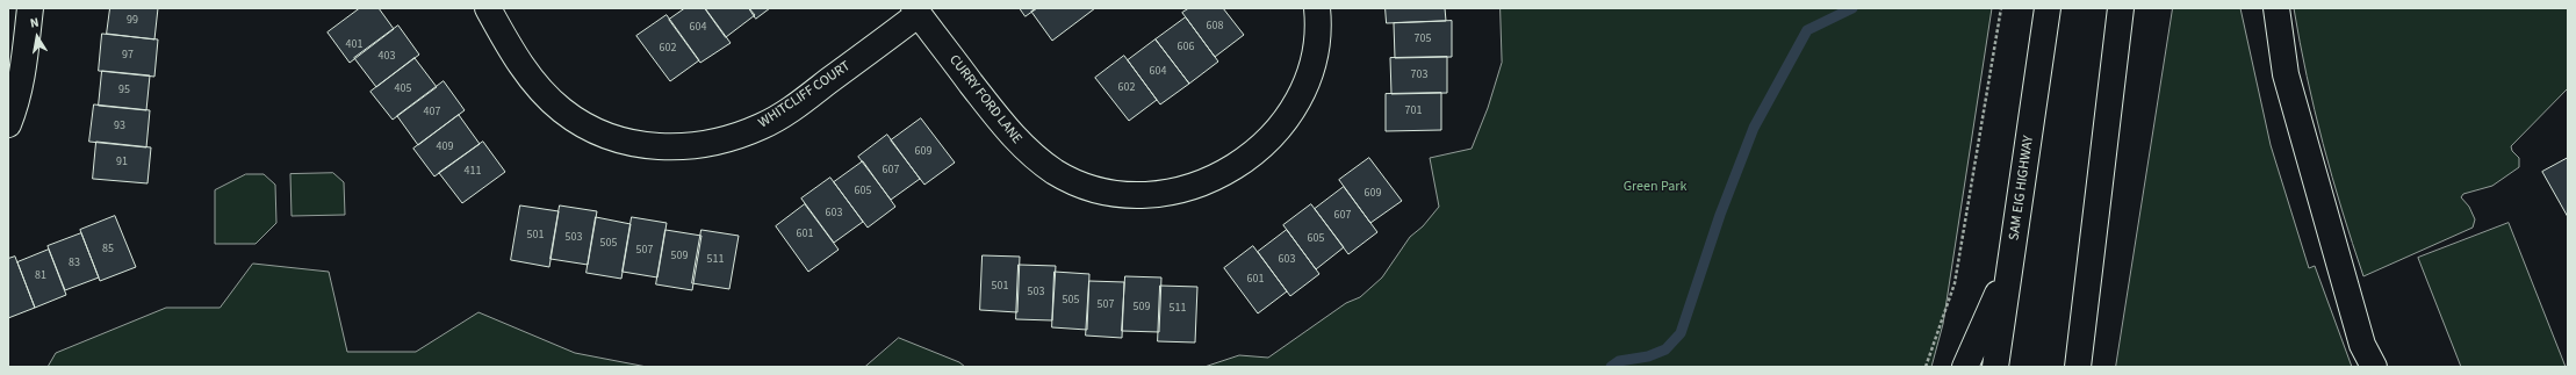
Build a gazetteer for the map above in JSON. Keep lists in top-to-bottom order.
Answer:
{
  "streets": {
    "street": ["WHITCLIFF COURT", "CURRY FORD LANE", "SAM EIG HIGHWAY"]
  },
  "crossings": [
    ["WHITCLIFF COURT", "CURRY FORD LANE"]
  ],
  "parks": ["Green Park"],
  "house_numbers": [
    "99",
    "608",
    "604",
    "705",
    "401",
    "606",
    "602",
    "97",
    "403",
    "604",
    "703",
    "602",
    "405",
    "95",
    "701",
    "407",
    "93",
    "409",
    "609",
    "91",
    "607",
    "411",
    "605",
    "609",
    "603",
    "607",
    "601",
    "501",
    "503",
    "605",
    "505",
    "85",
    "507",
    "509",
    "511",
    "603",
    "83",
    "81",
    "601",
    "501",
    "503",
    "505",
    "507",
    "509",
    "511"
  ],
  "north": "top"
}
